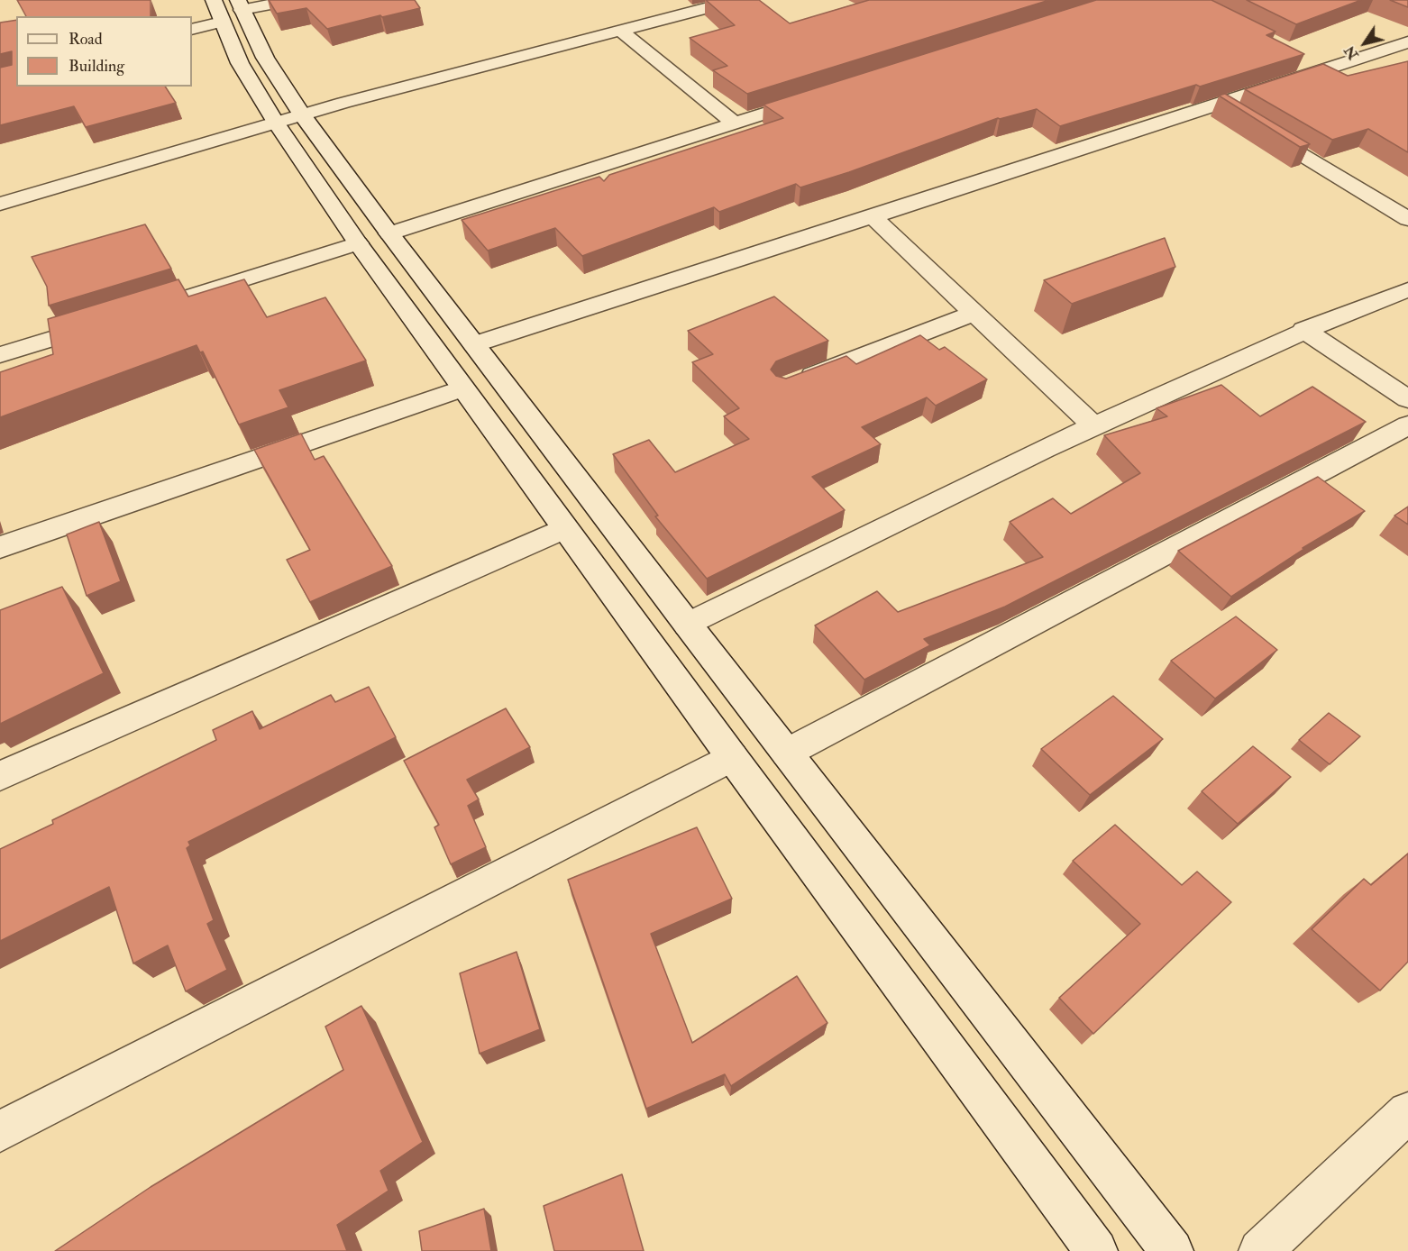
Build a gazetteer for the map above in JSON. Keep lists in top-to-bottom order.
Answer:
{
  "legend": ["Road", "Building"],
  "north": "bottom left"
}
